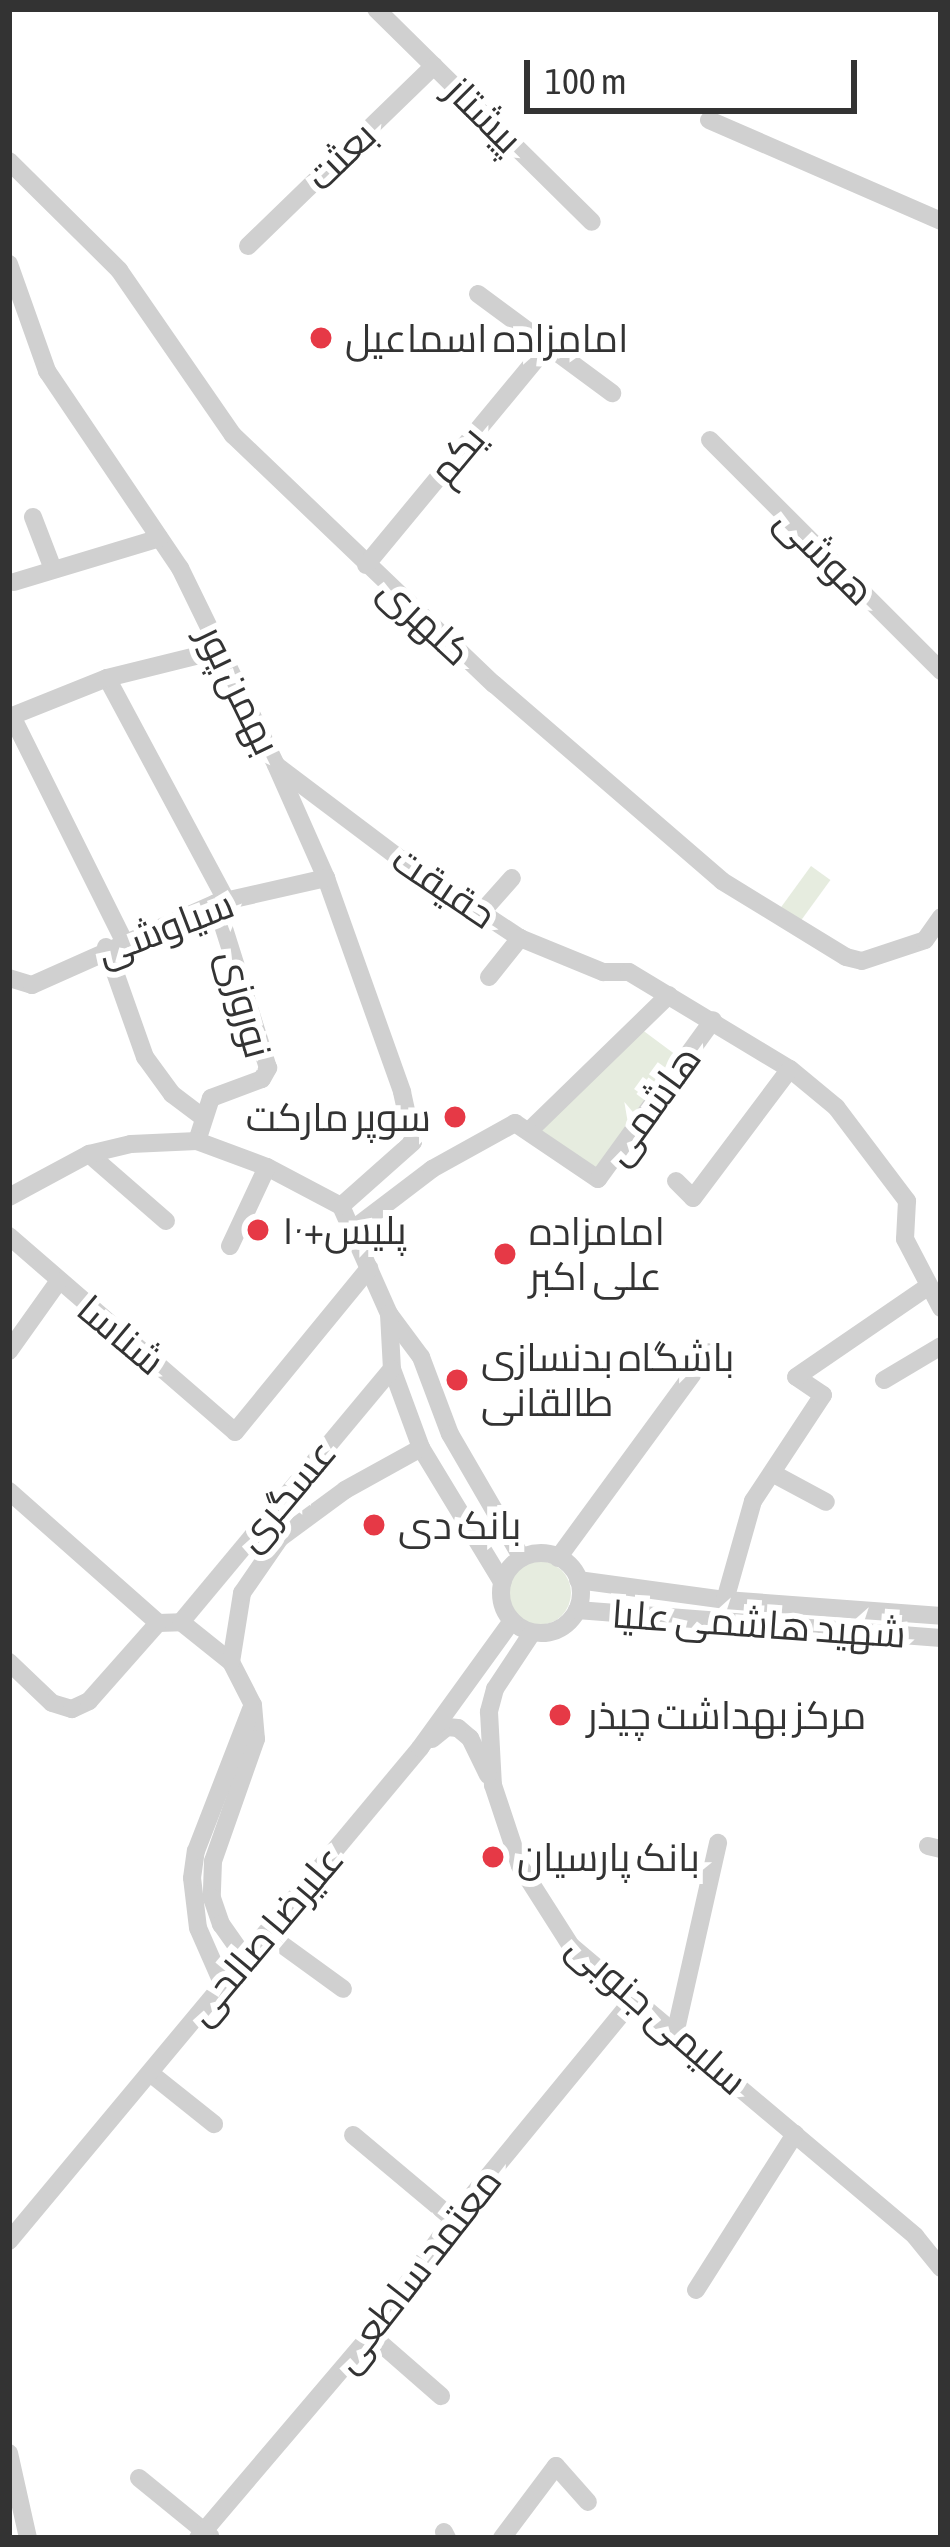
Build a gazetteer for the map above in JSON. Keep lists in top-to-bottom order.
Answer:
{
  "streets": {
    "street": [
      "پیشتاز",
      "بعثت",
      "یکم",
      "هوشی",
      "کلهری",
      "بهمن پور",
      "حقیقت",
      "سیاوشی",
      "نوروزی",
      "هاشمی",
      "شناسا",
      "عسگری",
      "شهید هاشمی علیا",
      "علیرضا صالحی",
      "سلیمی جنوبی",
      "معتمد ساطعی"
    ]
  },
  "crossings": [
    ["پیشتاز", "بعثت"],
    ["یکم", "کلهری"],
    ["بهمن پور", "حقیقت"],
    ["بهمن پور", "سیاوشی"],
    ["حقیقت", "هاشمی"],
    ["سیاوشی", "نوروزی"],
    ["شهید هاشمی علیا", "علیرضا صالحی"],
    ["شهید هاشمی علیا", "سلیمی جنوبی"],
    ["علیرضا صالحی", "سلیمی جنوبی"],
    ["سلیمی جنوبی", "معتمد ساطعی"]
  ],
  "places": [
    "امامزاده اسماعیل",
    "سوپر مارکت",
    "پلیس+۱۰",
    "امامزاده علی اکبر",
    "باشگاه بدنسازی طالقانی",
    "بانک دی",
    "مرکز بهداشت چیذر",
    "بانک پارسیان"
  ],
  "scale_bar": "100 m"
}
